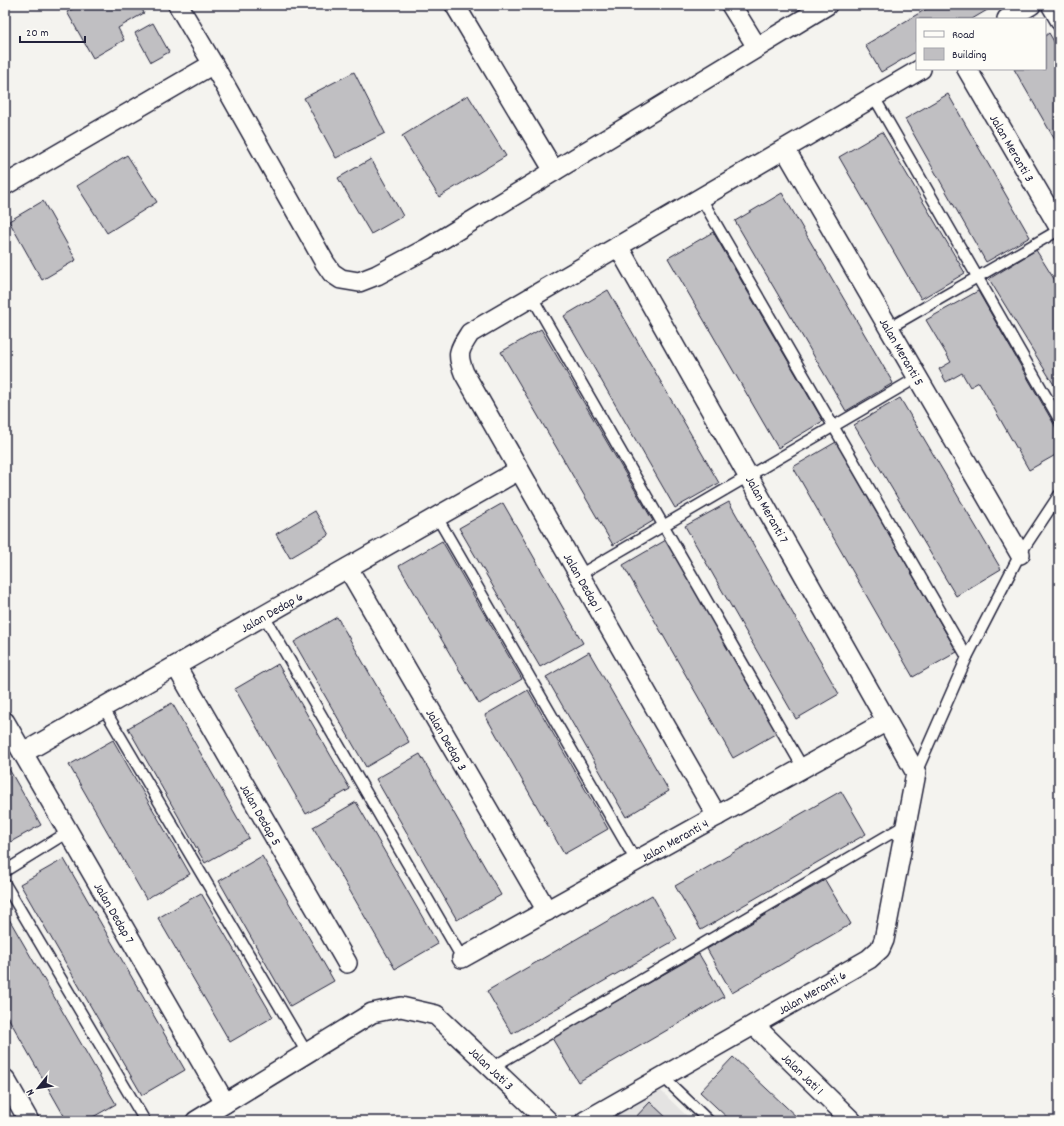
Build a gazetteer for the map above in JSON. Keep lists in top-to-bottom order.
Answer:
{
  "streets": {
    "street": [
      "Jalan Meranti 3",
      "Jalan Meranti 5",
      "Jalan Meranti 7",
      "Jalan Dedap 1",
      "Jalan Dedap 6",
      "Jalan Dedap 3",
      "Jalan Dedap 5",
      "Jalan Meranti 4",
      "Jalan Dedap 7",
      "Jalan Meranti 6",
      "Jalan Jati 3",
      "Jalan Jati 1"
    ]
  },
  "crossings": [
    ["Jalan Meranti 7", "Jalan Meranti 4"],
    ["Jalan Meranti 7", "Jalan Meranti 6"],
    ["Jalan Dedap 1", "Jalan Dedap 6"],
    ["Jalan Dedap 1", "Jalan Meranti 4"],
    ["Jalan Dedap 6", "Jalan Dedap 3"],
    ["Jalan Dedap 6", "Jalan Dedap 5"],
    ["Jalan Dedap 6", "Jalan Dedap 7"],
    ["Jalan Dedap 3", "Jalan Meranti 4"],
    ["Jalan Meranti 6", "Jalan Jati 1"]
  ],
  "legend": ["Road", "Building"],
  "scale_bar": "20 m",
  "north": "bottom left"
}
